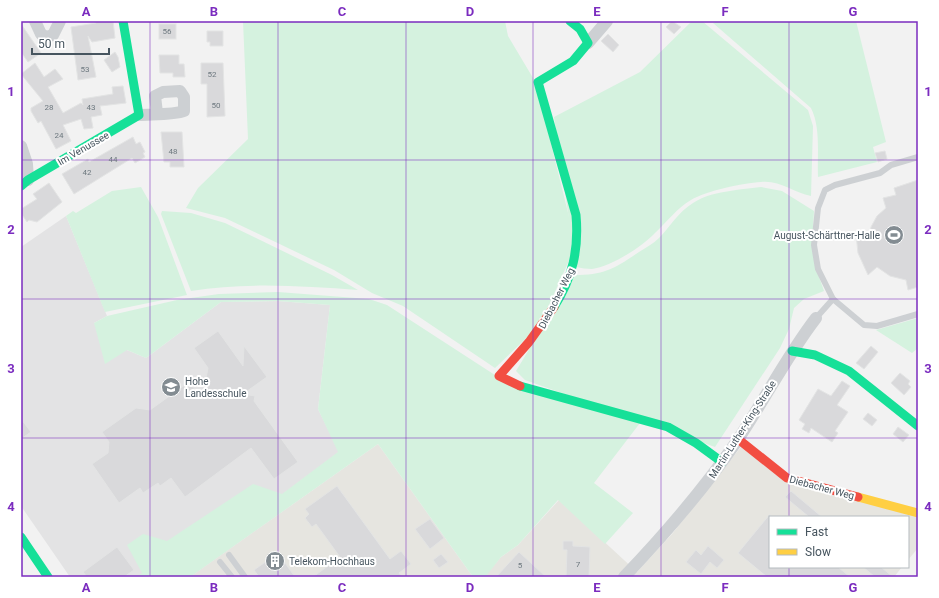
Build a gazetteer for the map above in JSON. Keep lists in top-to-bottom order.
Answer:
{
  "streets": {
    "street": ["Im Venussee", "Diebacher Weg", "Martin-Luther-King-Straße"]
  },
  "crossings": [
    ["Diebacher Weg", "Martin-Luther-King-Straße"]
  ],
  "places": {
    "sports": ["August-Schärttner-Halle"],
    "school or university": ["Hohe Landesschule"],
    "building": ["Telekom-Hochhaus"]
  },
  "house_numbers": [
    "56",
    "53",
    "52",
    "50",
    "28",
    "43",
    "24",
    "48",
    "44",
    "42",
    "7",
    "5"
  ],
  "legend": ["Fast", "Slow"],
  "scale_bar": "50 m",
  "grid": {
    "columns": [
      "A",
      "B",
      "C",
      "D",
      "E",
      "F",
      "G"
    ],
    "rows": [
      "1",
      "2",
      "3",
      "4"
    ]
  }
}
